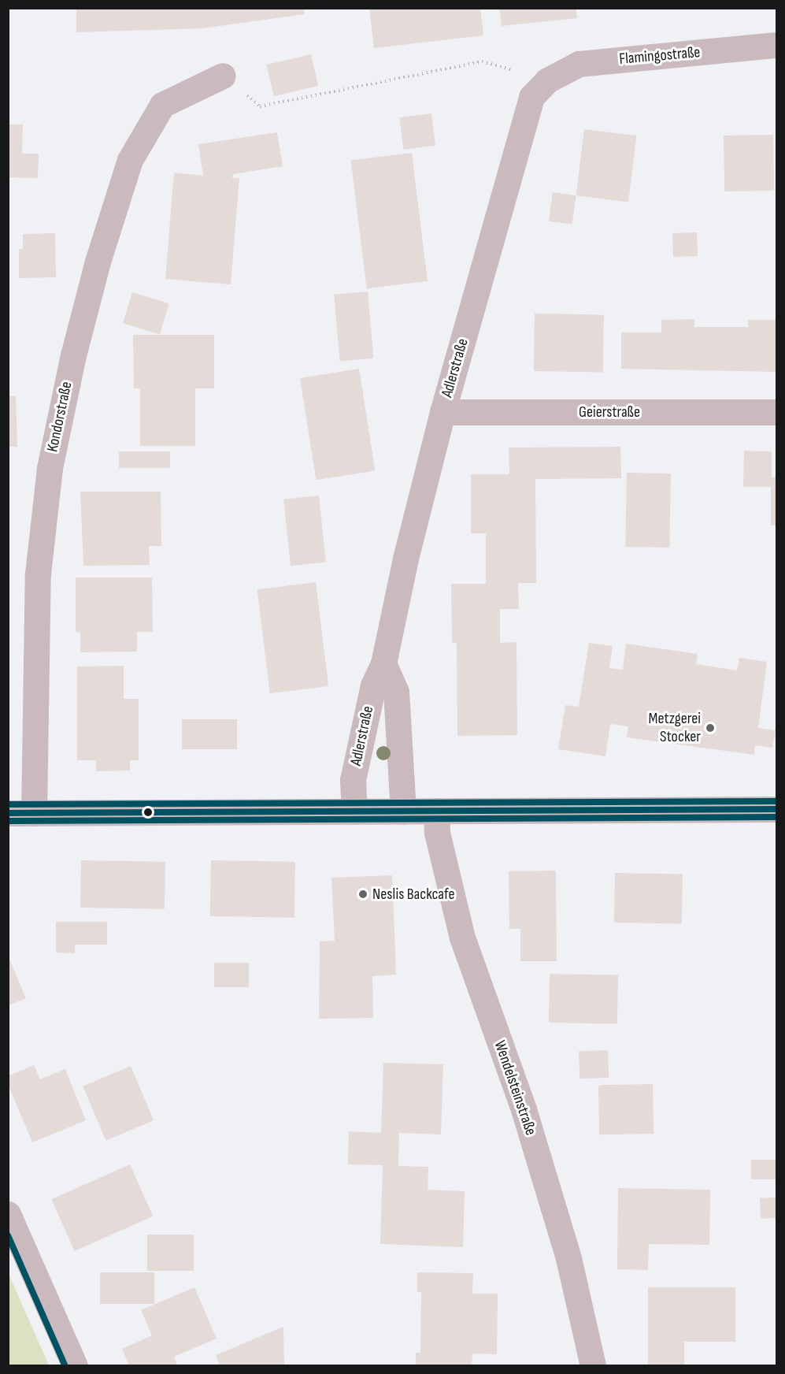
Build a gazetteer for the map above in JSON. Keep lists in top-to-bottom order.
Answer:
{
  "streets": {
    "street": [
      "Flamingostraße",
      "Adlerstraße",
      "Geierstraße",
      "Kondorstraße",
      "Wendelsteinstraße"
    ]
  },
  "crossings": [
    ["Flamingostraße", "Adlerstraße"],
    ["Adlerstraße", "Geierstraße"]
  ],
  "places": ["Metzgerei Stocker", "Neslis Backcafe"]
}
